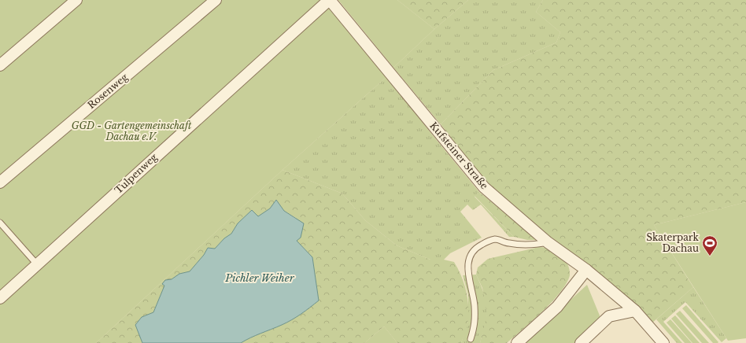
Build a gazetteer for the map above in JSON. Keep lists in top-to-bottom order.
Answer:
{
  "streets": {
    "street": ["Rosenweg", "Kufsteiner Straße", "Tulpenweg"]
  },
  "crossings": [
    ["Kufsteiner Straße", "Tulpenweg"]
  ],
  "water": ["Pichler Weiher"],
  "parks": ["GGD - Gartengemeinschaft Dachau e.V."],
  "places": {
    "sports": ["Skaterpark Dachau"]
  }
}
